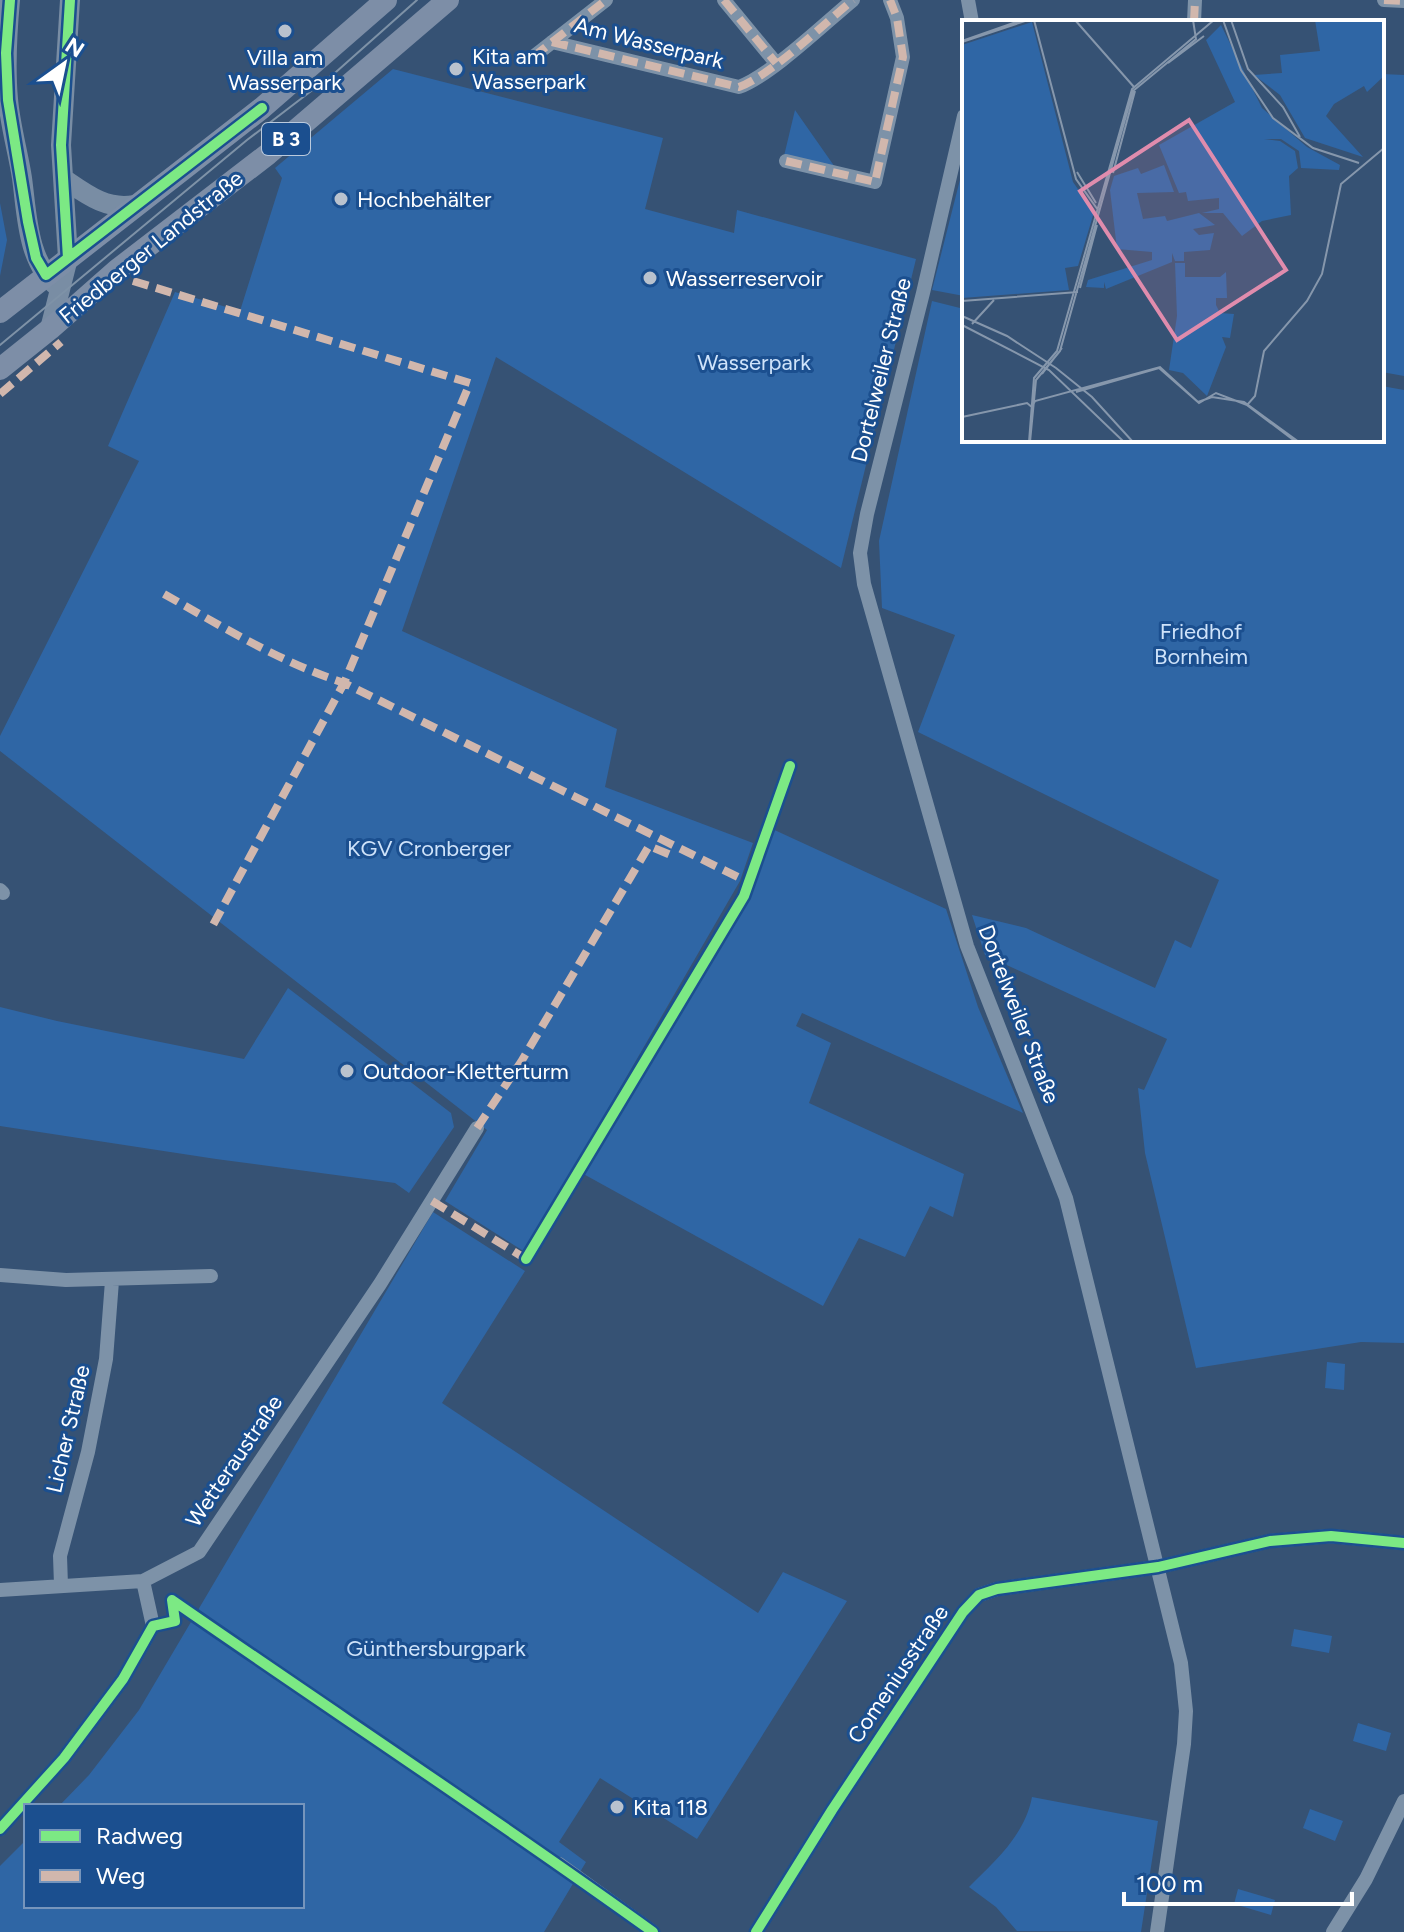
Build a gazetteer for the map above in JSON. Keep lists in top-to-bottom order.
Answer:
{
  "streets": {
    "main road": ["B 3", "Friedberger Landstraße"],
    "street": [
      "Am Wasserpark",
      "Dortelweiler Straße",
      "Licher Straße",
      "Wetteraustraße",
      "Comeniusstraße"
    ]
  },
  "crossings": [
    ["Dortelweiler Straße", "Comeniusstraße"]
  ],
  "parks": [
    "Wasserpark",
    "Friedhof Bornheim",
    "KGV Cronberger",
    "Günthersburgpark"
  ],
  "places": [
    "Villa am Wasserpark",
    "Kita am Wasserpark",
    "Hochbehälter",
    "Wasserreservoir",
    "Outdoor-Kletterturm",
    "Kita 118"
  ],
  "legend": ["Radweg", "Weg"],
  "scale_bar": "100 m",
  "north": "top right"
}
